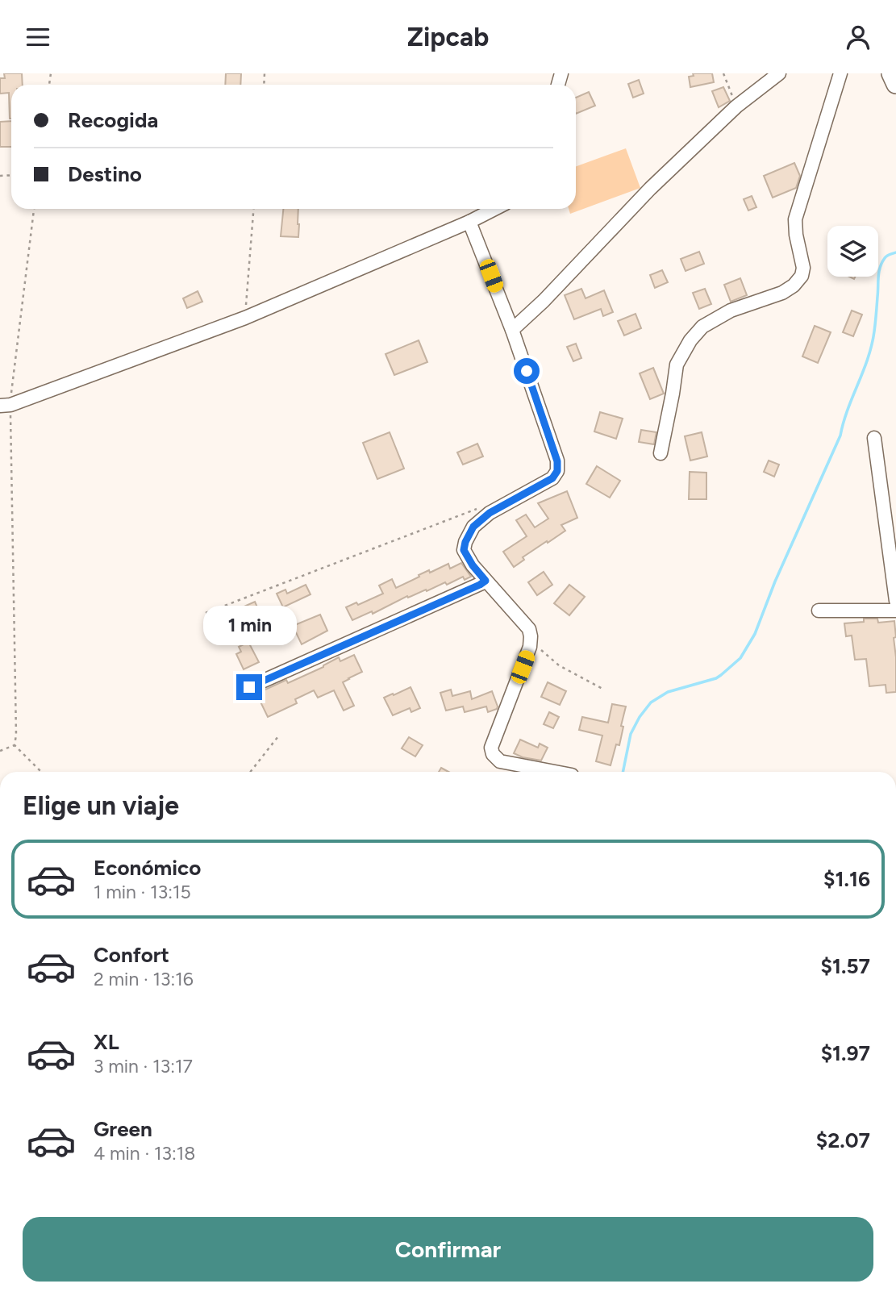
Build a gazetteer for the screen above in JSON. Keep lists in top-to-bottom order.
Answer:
{
  "page": {
    "header": "Zipcab",
    "banner": ["Recogida", "Destino"],
    "bubble": "1 min",
    "heading": "Elige un viaje",
    "list": [
      {
        "name": "Económico",
        "note": "1 min · 13:15",
        "value": "$1.16"
      },
      {
        "name": "Confort",
        "note": "2 min · 13:16",
        "value": "$1.57"
      },
      {
        "name": "XL",
        "note": "3 min · 13:17",
        "value": "$1.97"
      },
      {
        "name": "Green",
        "note": "4 min · 13:18",
        "value": "$2.07"
      }
    ],
    "buttons": "Confirmar"
  }
}
